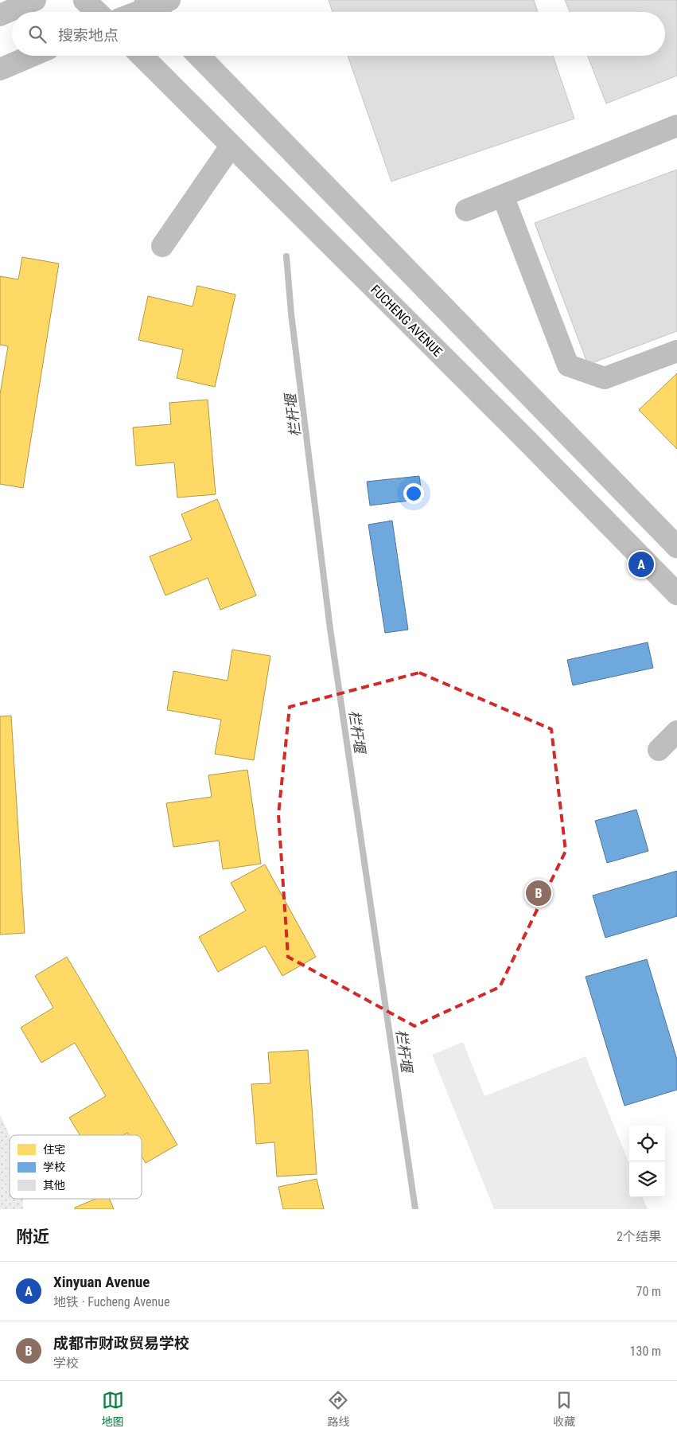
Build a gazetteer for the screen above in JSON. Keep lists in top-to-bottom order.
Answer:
{
  "streets": {
    "main road": ["FUCHENG AVENUE"]
  },
  "water": ["栏杆堰"],
  "legend": ["住宅", "学校", "其他"],
  "page": {
    "search": "搜索地点",
    "pins": ["A", "B"],
    "heading": ["附近", "2个结果"],
    "list": [
      {
        "mark": "A",
        "name": "Xinyuan Avenue",
        "note": "地铁 · Fucheng Avenue",
        "value": "70 m"
      },
      {
        "mark": "B",
        "name": "成都市财政贸易学校",
        "note": "学校",
        "value": "130 m"
      }
    ],
    "nav": ["地图", "路线", "收藏"]
  }
}
